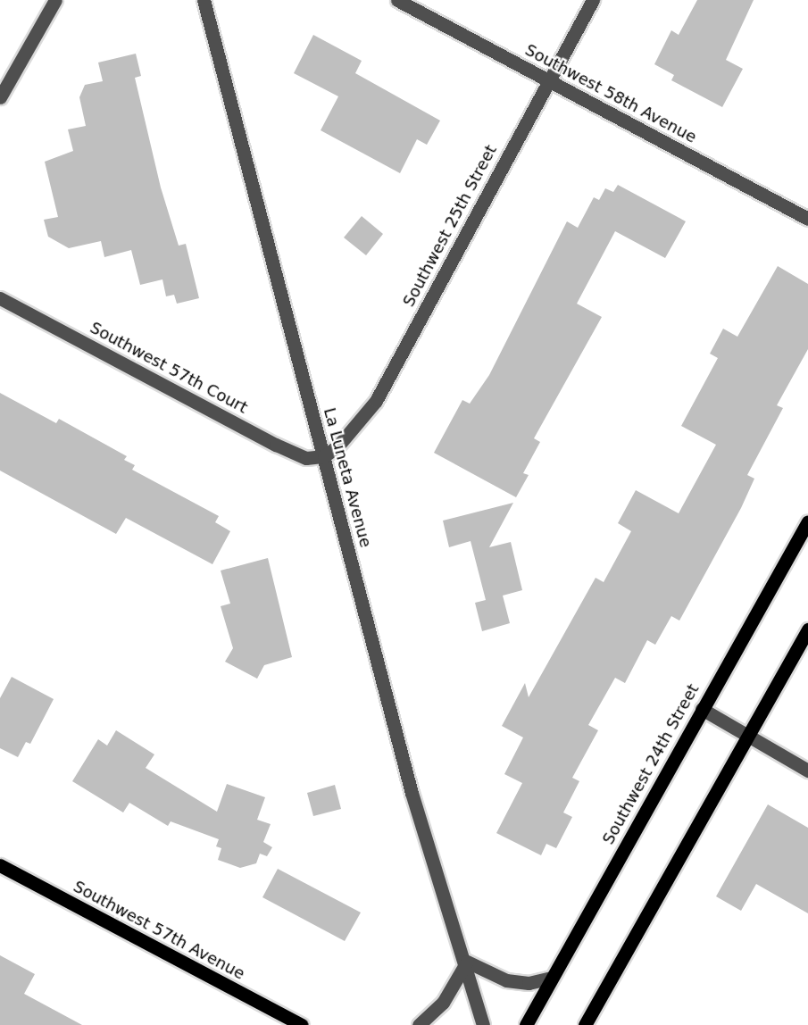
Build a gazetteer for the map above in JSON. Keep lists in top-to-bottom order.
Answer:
{
  "streets": {
    "main road": ["Southwest 24th Street", "Southwest 57th Avenue"],
    "street": [
      "Southwest 58th Avenue",
      "Southwest 25th Street",
      "Southwest 57th Court",
      "La Luneta Avenue"
    ]
  },
  "crossings": [
    ["Southwest 58th Avenue", "Southwest 25th Street"],
    ["Southwest 25th Street", "Southwest 57th Court"],
    ["Southwest 25th Street", "La Luneta Avenue"],
    ["Southwest 57th Court", "La Luneta Avenue"]
  ]
}
